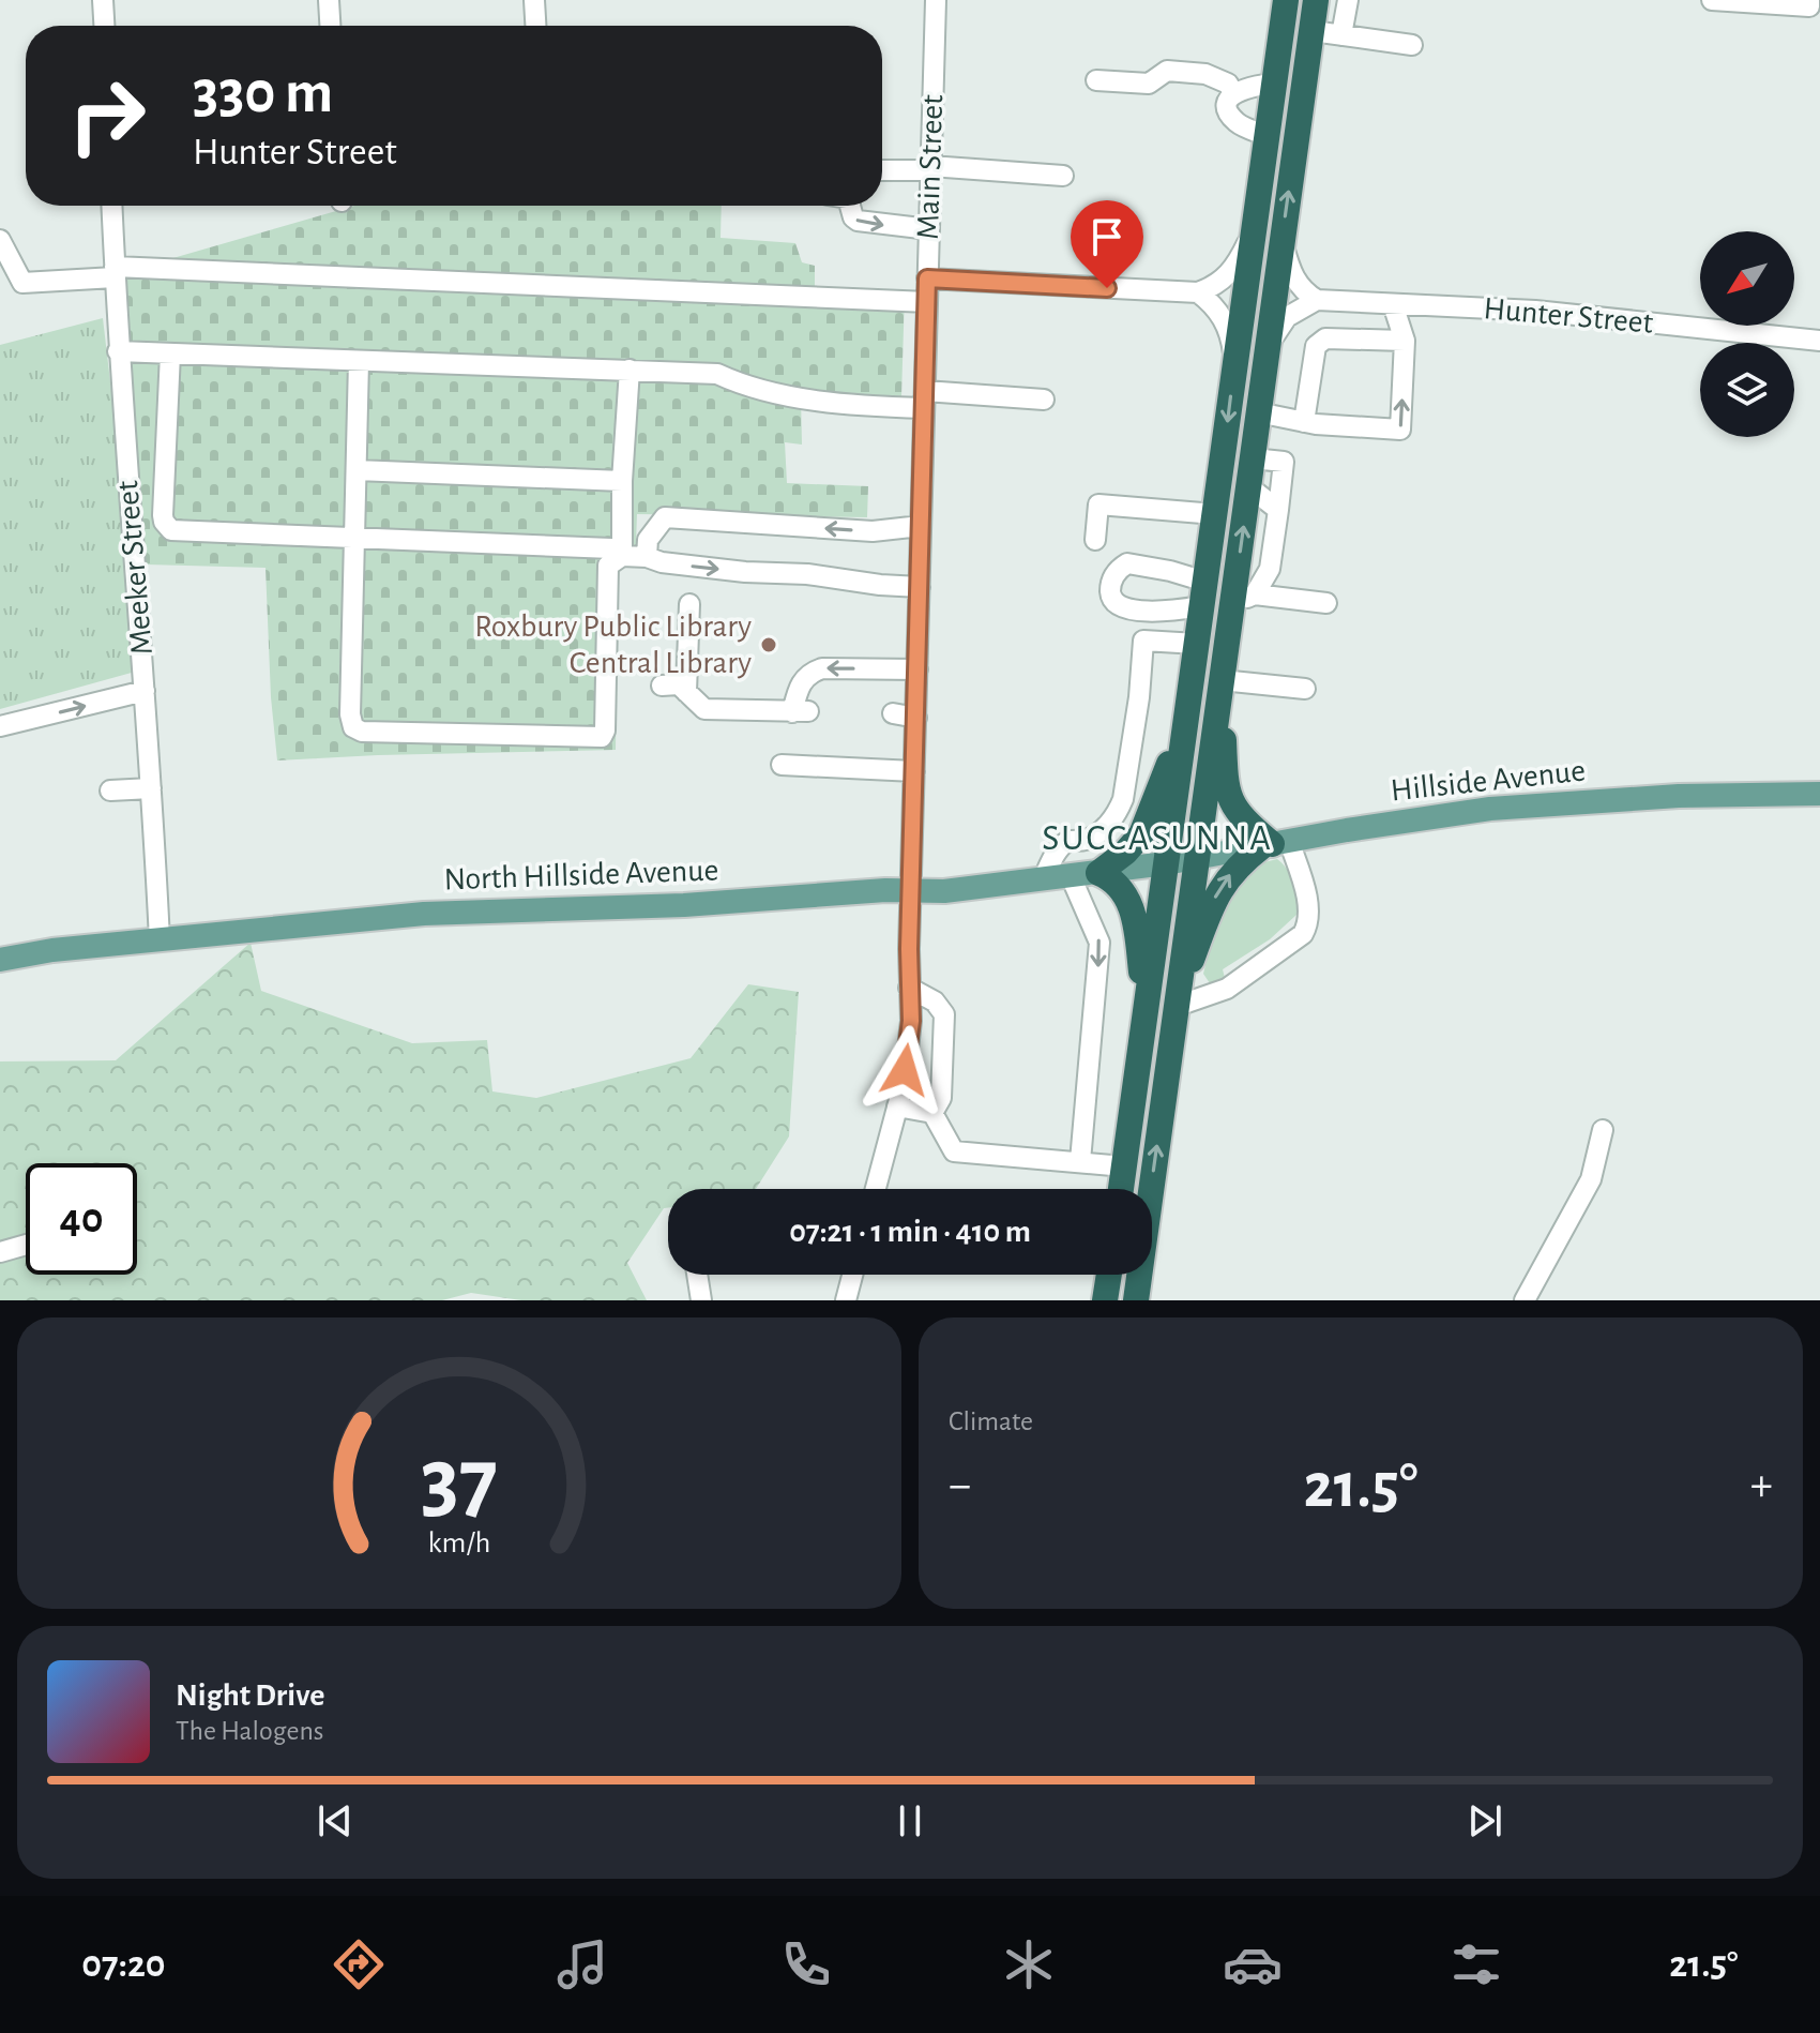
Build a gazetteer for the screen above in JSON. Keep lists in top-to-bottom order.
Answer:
{
  "streets": {
    "main road": ["Hillside Avenue", "North Hillside Avenue"],
    "street": ["Main Street", "Hunter Street", "Meeker Street"]
  },
  "crossings": [
    ["Main Street", "North Hillside Avenue"],
    ["Meeker Street", "North Hillside Avenue"],
    ["Hillside Avenue", "North Hillside Avenue"]
  ],
  "districts": ["SUCCASUNNA"],
  "places": ["Roxbury Public Library Central Library"],
  "north": "bottom left",
  "page": {
    "turn": ["330 m", "Hunter Street"],
    "limit": "40",
    "trip": "07:21 · 1 min · 410 m",
    "tile": "Climate",
    "heat": ["−", "21.5°", "+"],
    "song": ["Night Drive", "The Halogens"],
    "tabs": ["07:20", "21.5°"],
    "gauge": ["37", "km/h"]
  }
}
